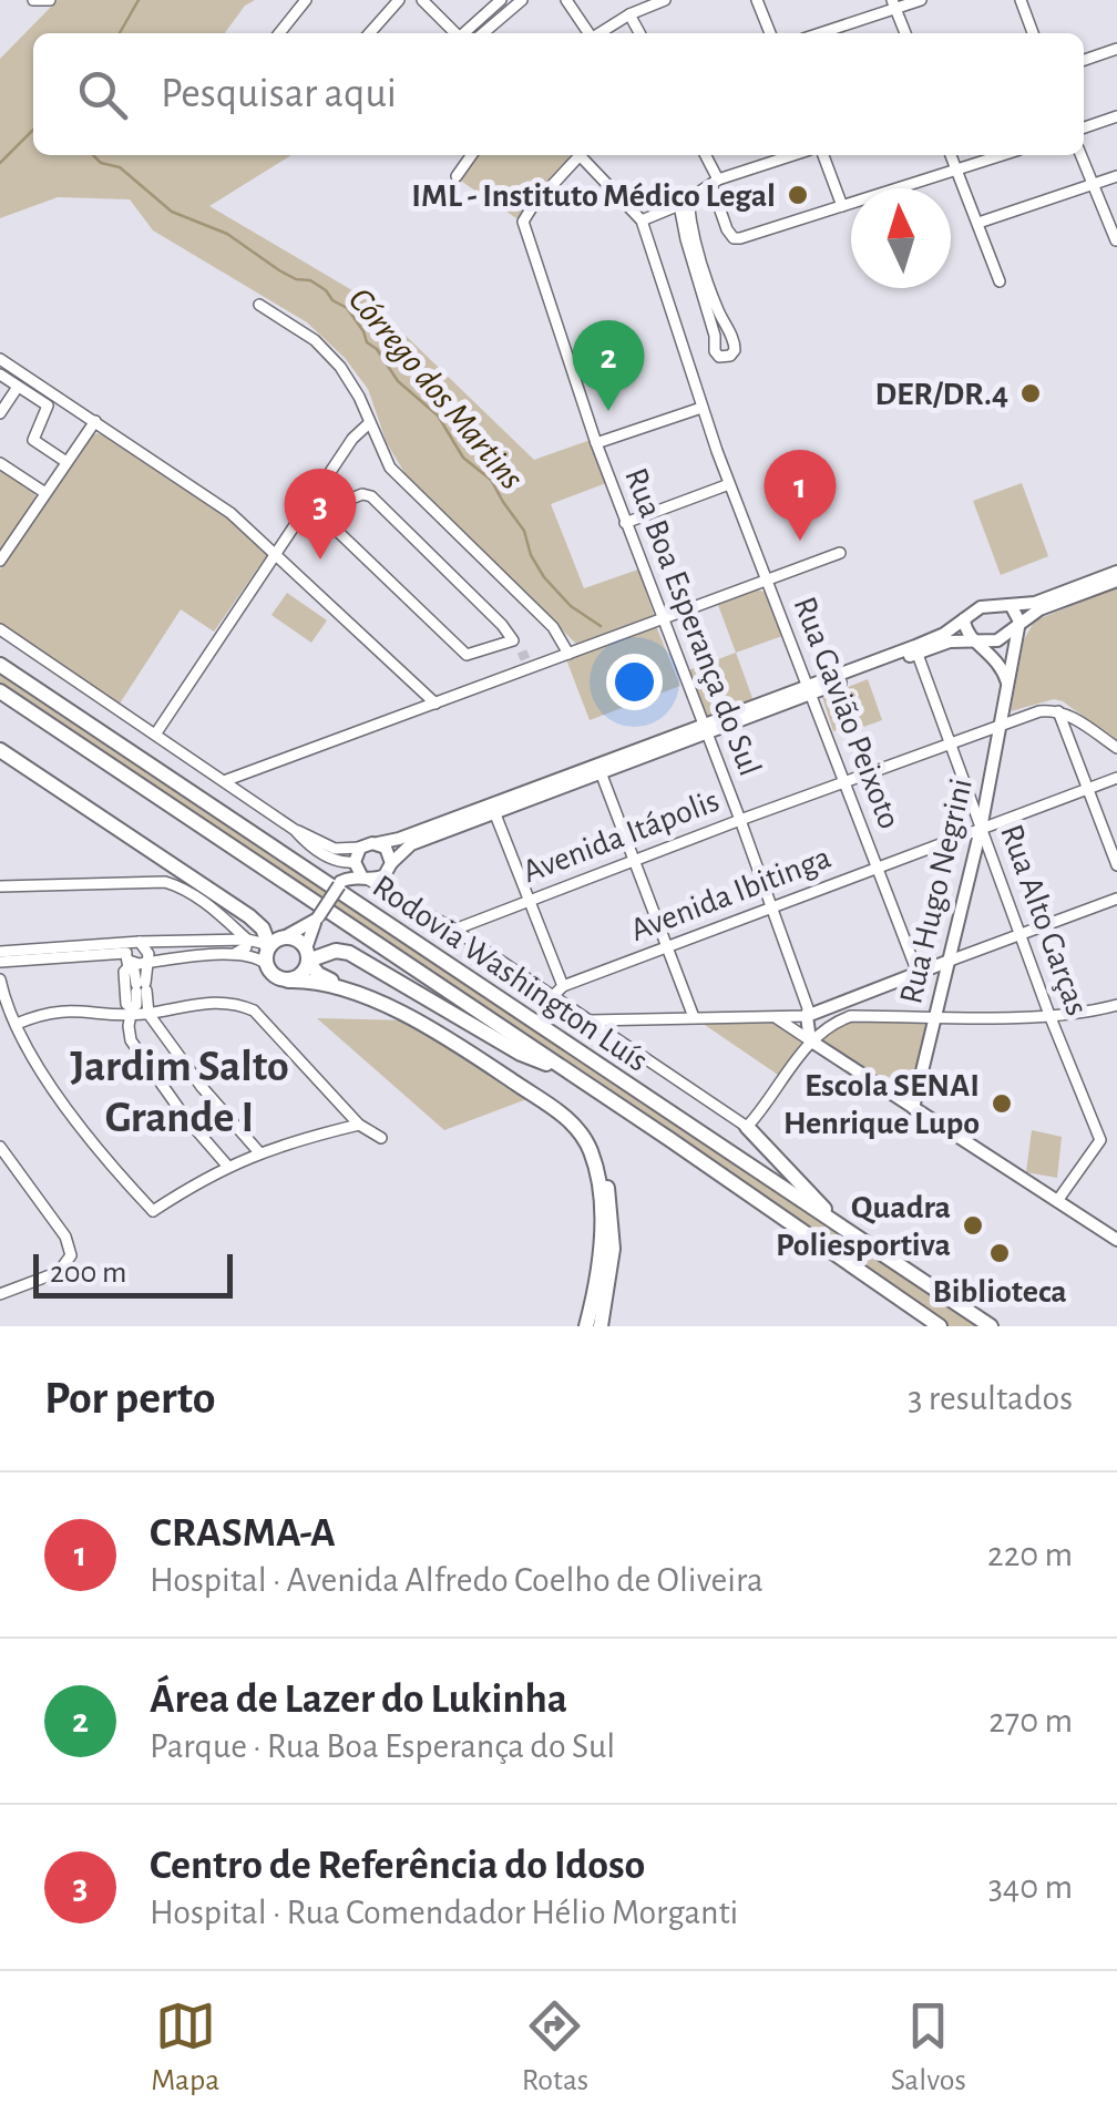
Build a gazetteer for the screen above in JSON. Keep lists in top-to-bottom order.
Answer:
{
  "streets": {
    "highway": ["Rodovia Washington Luís"],
    "main road": ["Rua Boa Esperança do Sul", "Rua Hugo Negrini"],
    "street": [
      "Rua Gavião Peixoto",
      "Avenida Itápolis",
      "Avenida Ibitinga",
      "Rua Alto Garças"
    ]
  },
  "crossings": [
    ["Rua Boa Esperança do Sul", "Avenida Itápolis"],
    ["Rua Boa Esperança do Sul", "Avenida Ibitinga"],
    ["Rua Gavião Peixoto", "Avenida Itápolis"],
    ["Rua Gavião Peixoto", "Avenida Ibitinga"],
    ["Avenida Itápolis", "Rua Hugo Negrini"],
    ["Avenida Itápolis", "Rua Alto Garças"],
    ["Rua Hugo Negrini", "Avenida Ibitinga"],
    ["Rua Hugo Negrini", "Rua Alto Garças"],
    ["Avenida Ibitinga", "Rua Alto Garças"]
  ],
  "districts": ["Jardim Salto Grande I"],
  "water": ["Córrego dos Martins"],
  "places": [
    "IML - Instituto Médico Legal",
    "DER/DR.4",
    "Escola SENAI Henrique Lupo",
    "Quadra Poliesportiva",
    "Biblioteca"
  ],
  "scale_bar": "200 m",
  "north": "top",
  "page": {
    "search": "Pesquisar aqui",
    "pins": ["2", "1", "3"],
    "scale": "200 m",
    "heading": ["Por perto", "3 resultados"],
    "list": [
      {
        "mark": "1",
        "name": "CRASMA-A",
        "note": "Hospital · Avenida Alfredo Coelho de Oliveira",
        "value": "220 m"
      },
      {
        "mark": "2",
        "name": "Área de Lazer do Lukinha",
        "note": "Parque · Rua Boa Esperança do Sul",
        "value": "270 m"
      },
      {
        "mark": "3",
        "name": "Centro de Referência do Idoso",
        "note": "Hospital · Rua Comendador Hélio Morganti",
        "value": "340 m"
      }
    ],
    "nav": ["Mapa", "Rotas", "Salvos"]
  }
}
